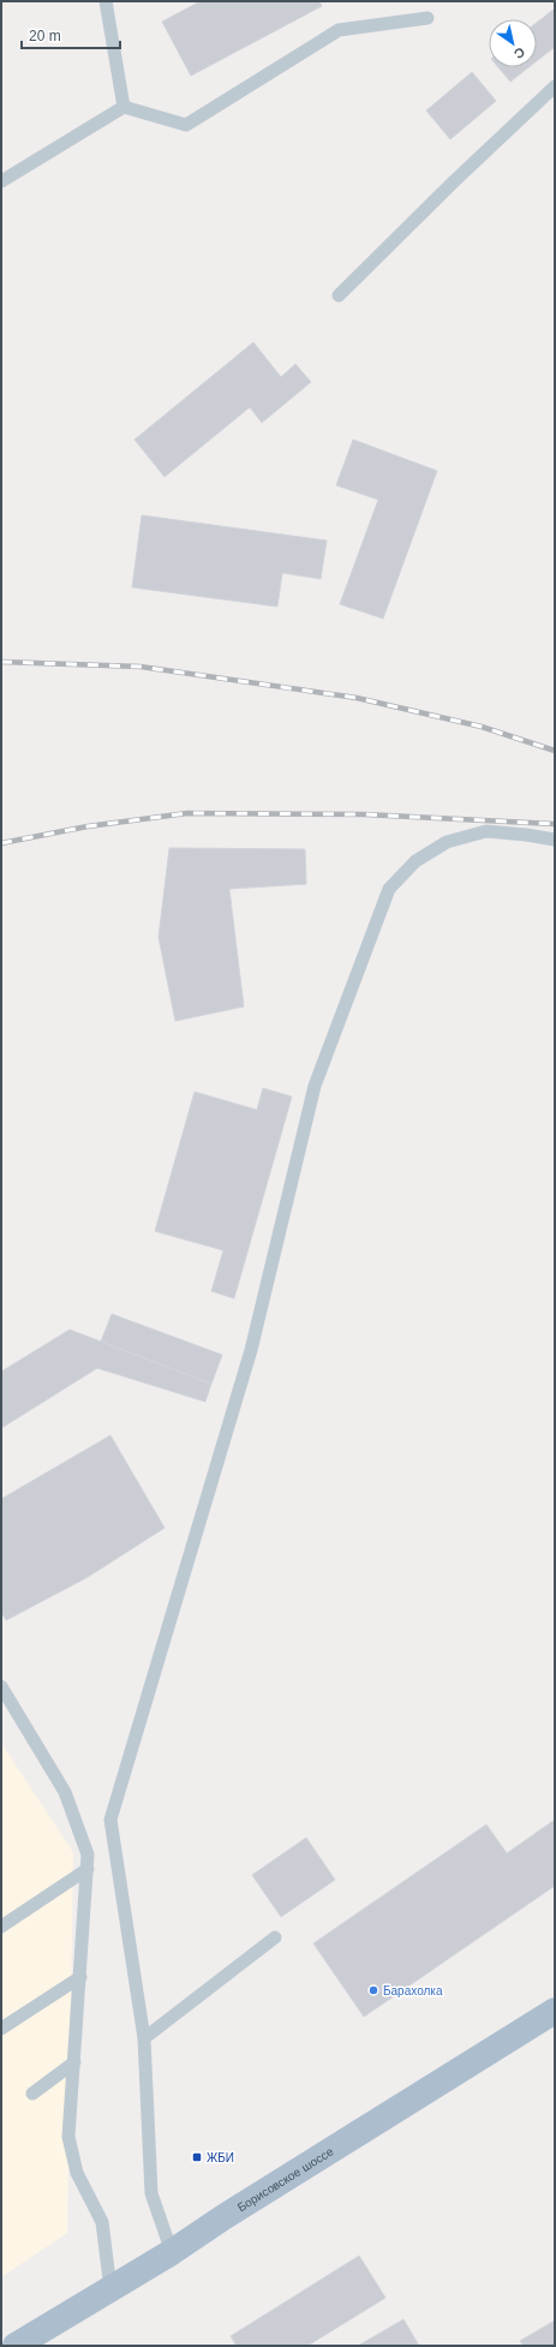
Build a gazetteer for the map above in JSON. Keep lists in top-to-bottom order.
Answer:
{
  "streets": {
    "main road": ["Борисовское шоссе"]
  },
  "places": {
    "other": ["Барахолка"],
    "transit": ["ЖБИ"]
  },
  "scale_bar": "20 m",
  "north": "bottom right"
}
